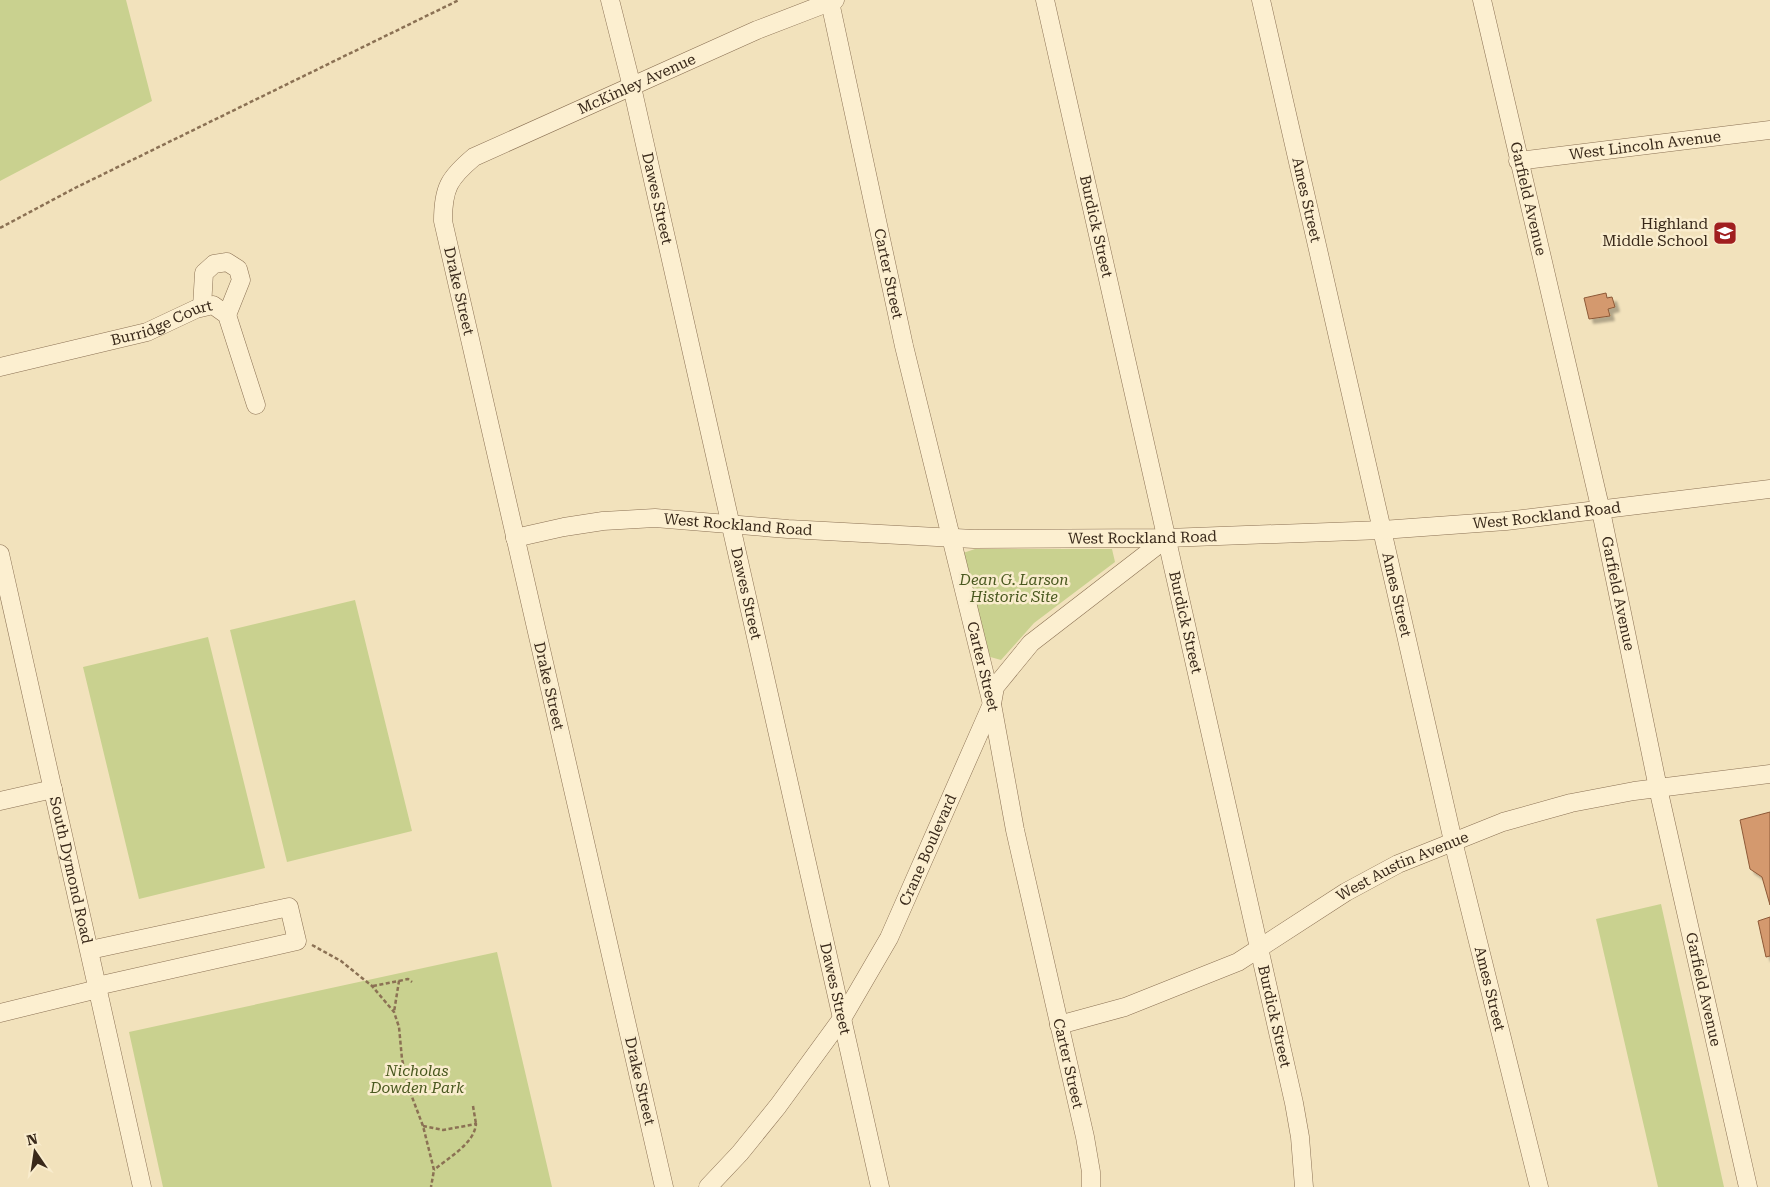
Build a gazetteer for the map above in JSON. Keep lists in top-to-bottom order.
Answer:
{
  "streets": {
    "street": [
      "McKinley Avenue",
      "West Lincoln Avenue",
      "Dawes Street",
      "Garfield Avenue",
      "Ames Street",
      "Burdick Street",
      "Carter Street",
      "Drake Street",
      "Burridge Court",
      "West Rockland Road",
      "Crane Boulevard",
      "West Austin Avenue",
      "South Dymond Road"
    ]
  },
  "crossings": [
    ["McKinley Avenue", "Dawes Street"],
    ["McKinley Avenue", "Carter Street"],
    ["McKinley Avenue", "Drake Street"],
    ["West Lincoln Avenue", "Garfield Avenue"],
    ["Dawes Street", "West Rockland Road"],
    ["Dawes Street", "Crane Boulevard"],
    ["Garfield Avenue", "West Rockland Road"],
    ["Garfield Avenue", "West Austin Avenue"],
    ["Ames Street", "West Rockland Road"],
    ["Ames Street", "West Austin Avenue"],
    ["Burdick Street", "West Rockland Road"],
    ["Burdick Street", "Crane Boulevard"],
    ["Burdick Street", "West Austin Avenue"],
    ["Carter Street", "West Rockland Road"],
    ["Carter Street", "Crane Boulevard"],
    ["Carter Street", "West Austin Avenue"],
    ["Drake Street", "West Rockland Road"],
    ["West Rockland Road", "Crane Boulevard"]
  ],
  "parks": ["Dean G. Larson Historic Site", "Nicholas Dowden Park"],
  "places": {
    "school or university": ["Highland Middle School"]
  },
  "north": "top"
}
